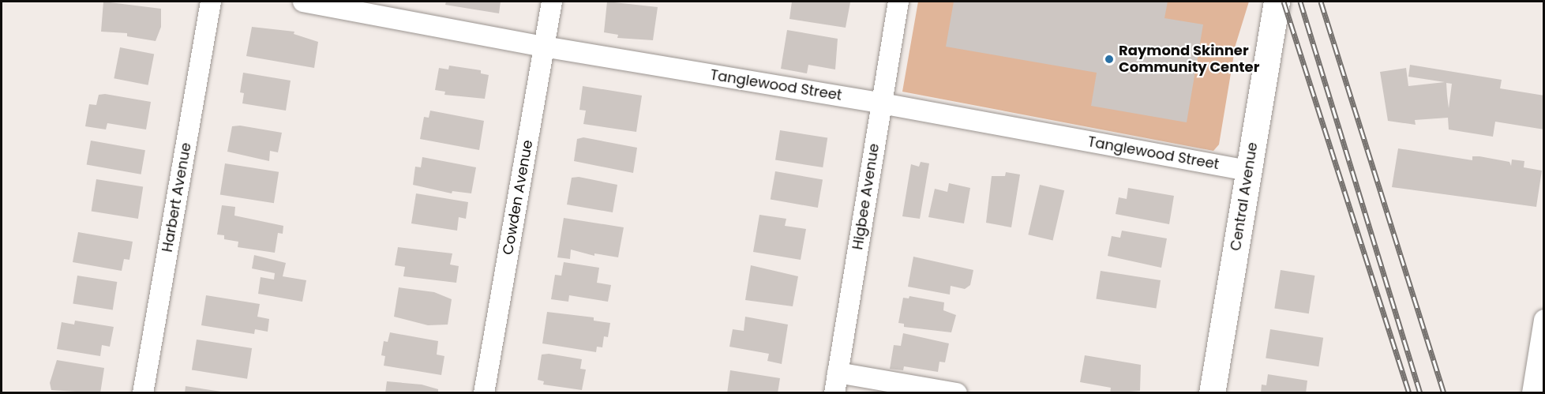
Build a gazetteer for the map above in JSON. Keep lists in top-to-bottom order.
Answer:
{
  "streets": {
    "main road": ["Central Avenue"],
    "street": [
      "Tanglewood Street",
      "Higbee Avenue",
      "Harbert Avenue",
      "Cowden Avenue"
    ]
  },
  "crossings": [
    ["Tanglewood Street", "Higbee Avenue"],
    ["Tanglewood Street", "Central Avenue"],
    ["Tanglewood Street", "Cowden Avenue"]
  ],
  "places": ["Raymond Skinner Community Center"]
}
